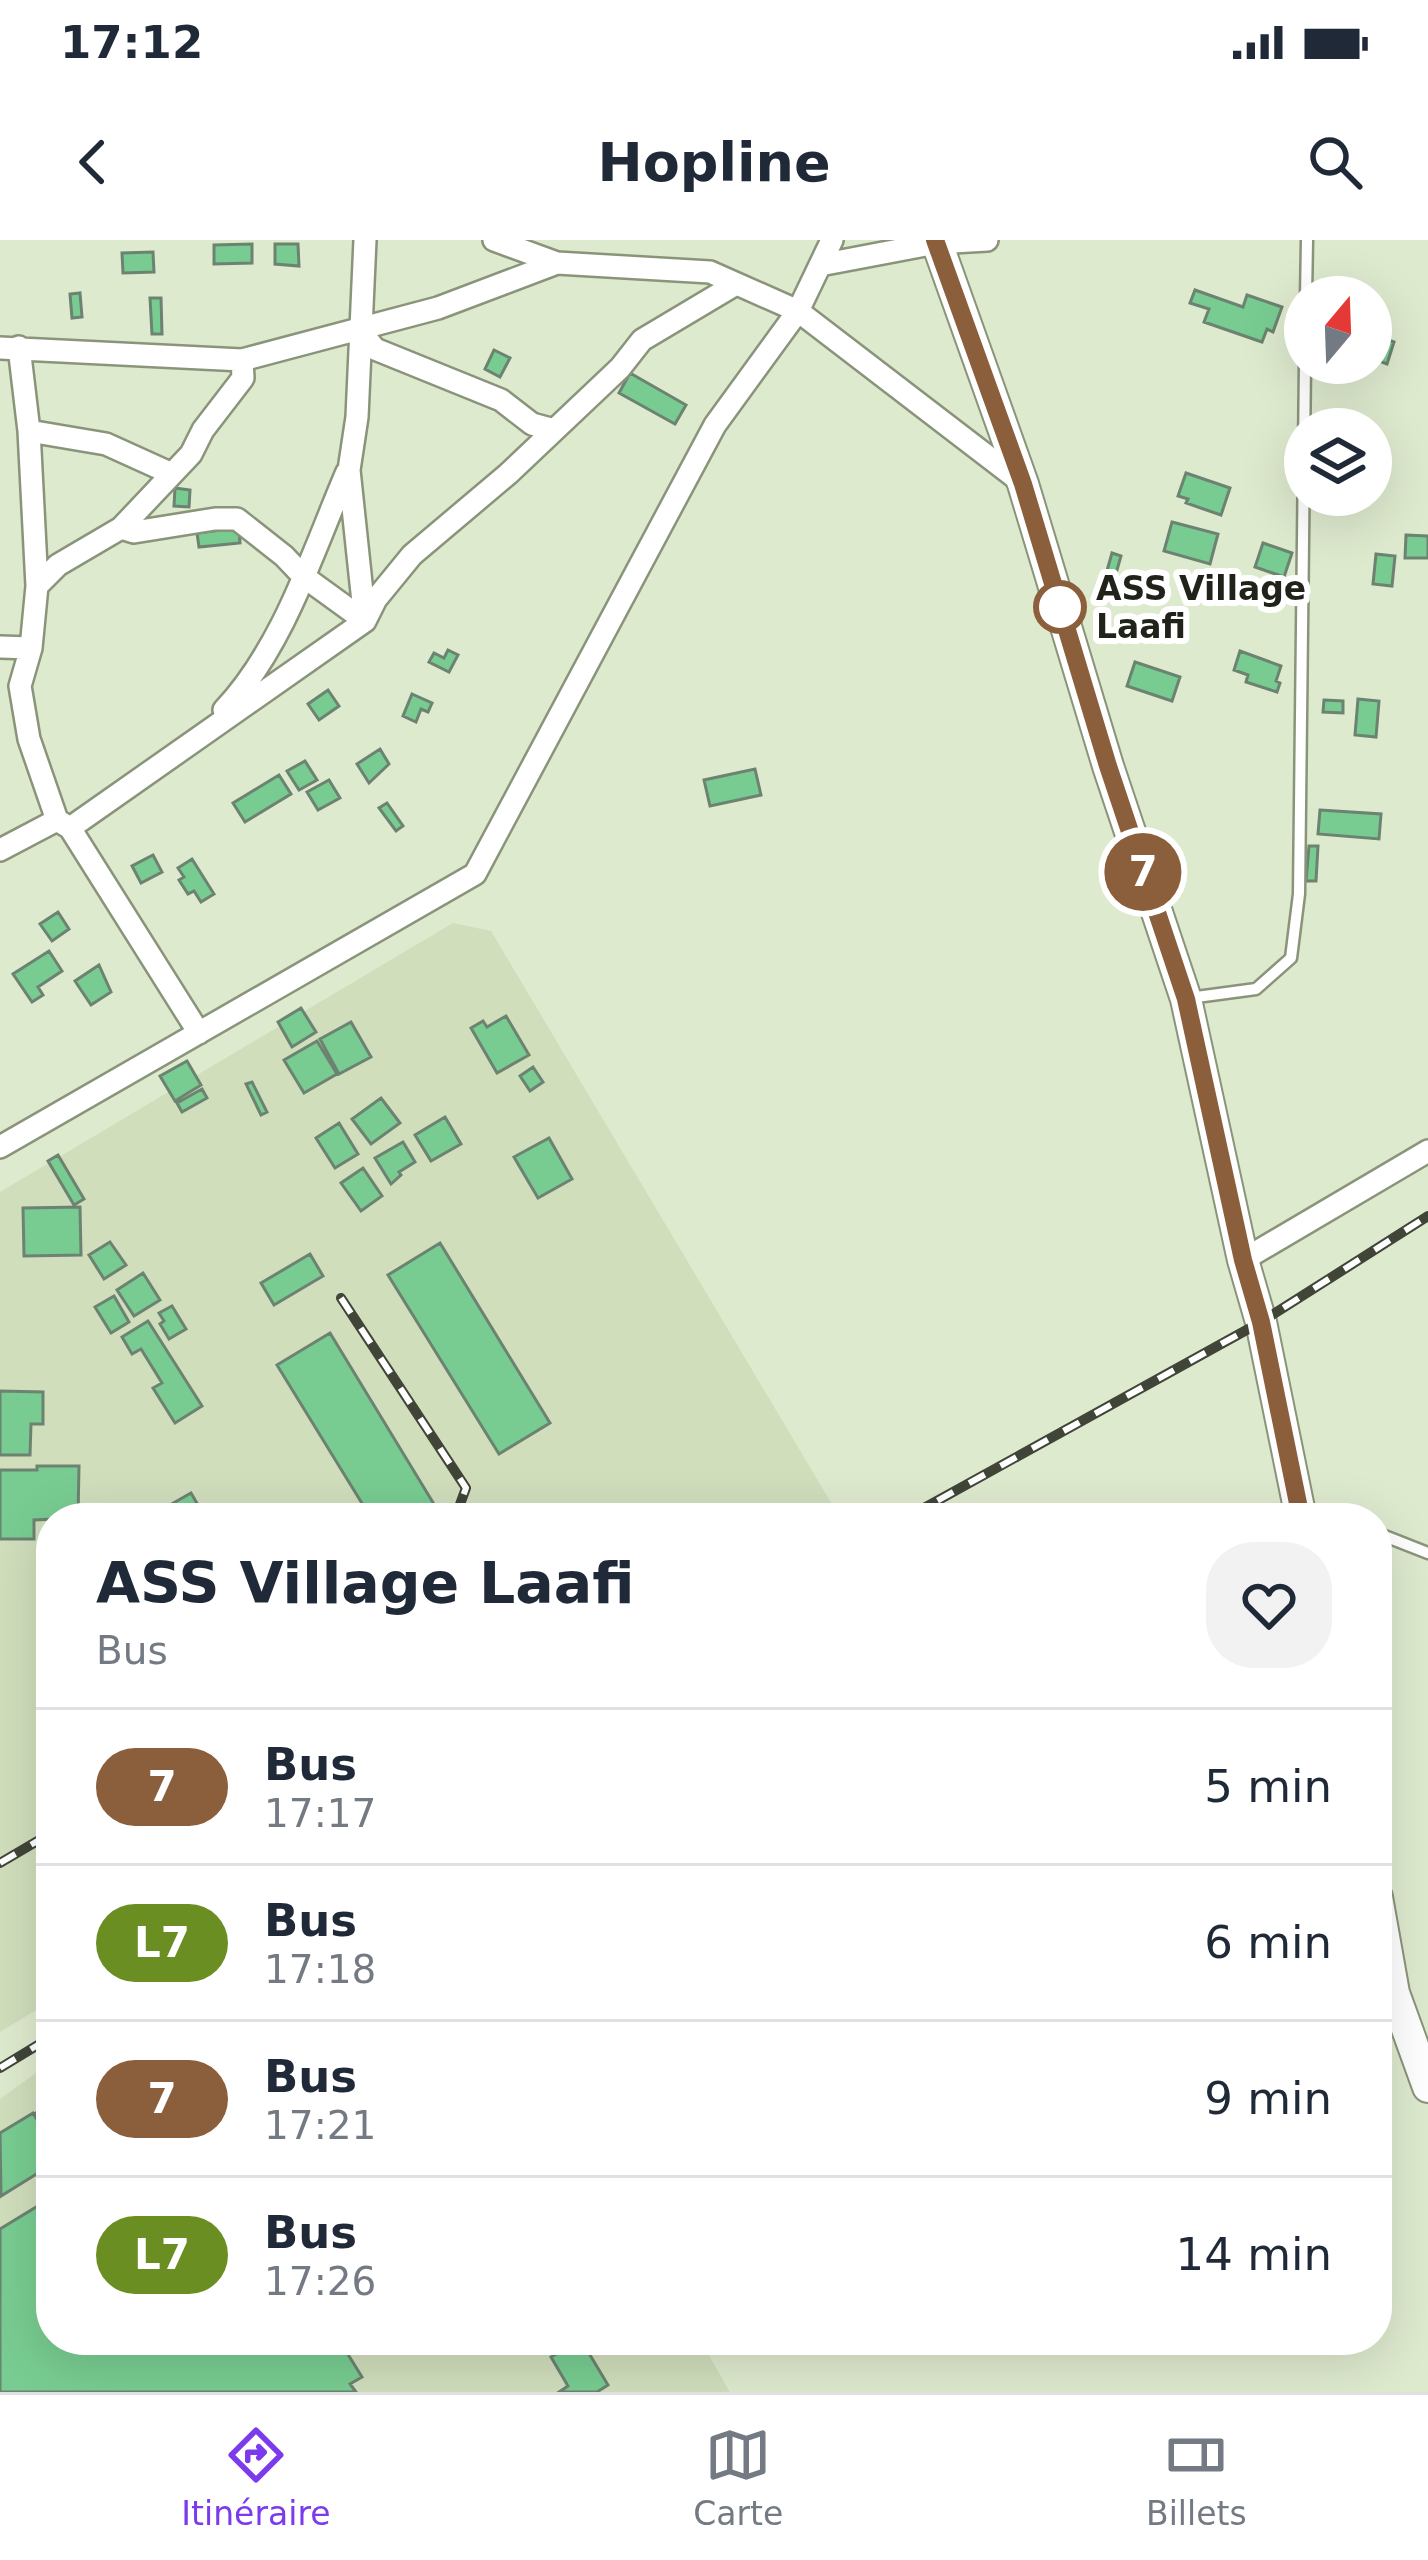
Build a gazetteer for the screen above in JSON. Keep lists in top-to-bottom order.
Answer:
{
  "places": ["ASS Village Laafi"],
  "lines": ["bus line 7"],
  "north": "top",
  "page": {
    "status": "17:12",
    "header": "Hopline",
    "on_map": "7",
    "heading": ["ASS Village Laafi", "Bus"],
    "list": [
      {
        "mark": "7",
        "name": "Bus",
        "note": "17:17",
        "value": "5 min"
      },
      {
        "mark": "L7",
        "name": "Bus",
        "note": "17:18",
        "value": "6 min"
      },
      {
        "mark": "7",
        "name": "Bus",
        "note": "17:21",
        "value": "9 min"
      },
      {
        "mark": "L7",
        "name": "Bus",
        "note": "17:26",
        "value": "14 min"
      }
    ],
    "tabs": ["Itinéraire", "Carte", "Billets"]
  }
}
